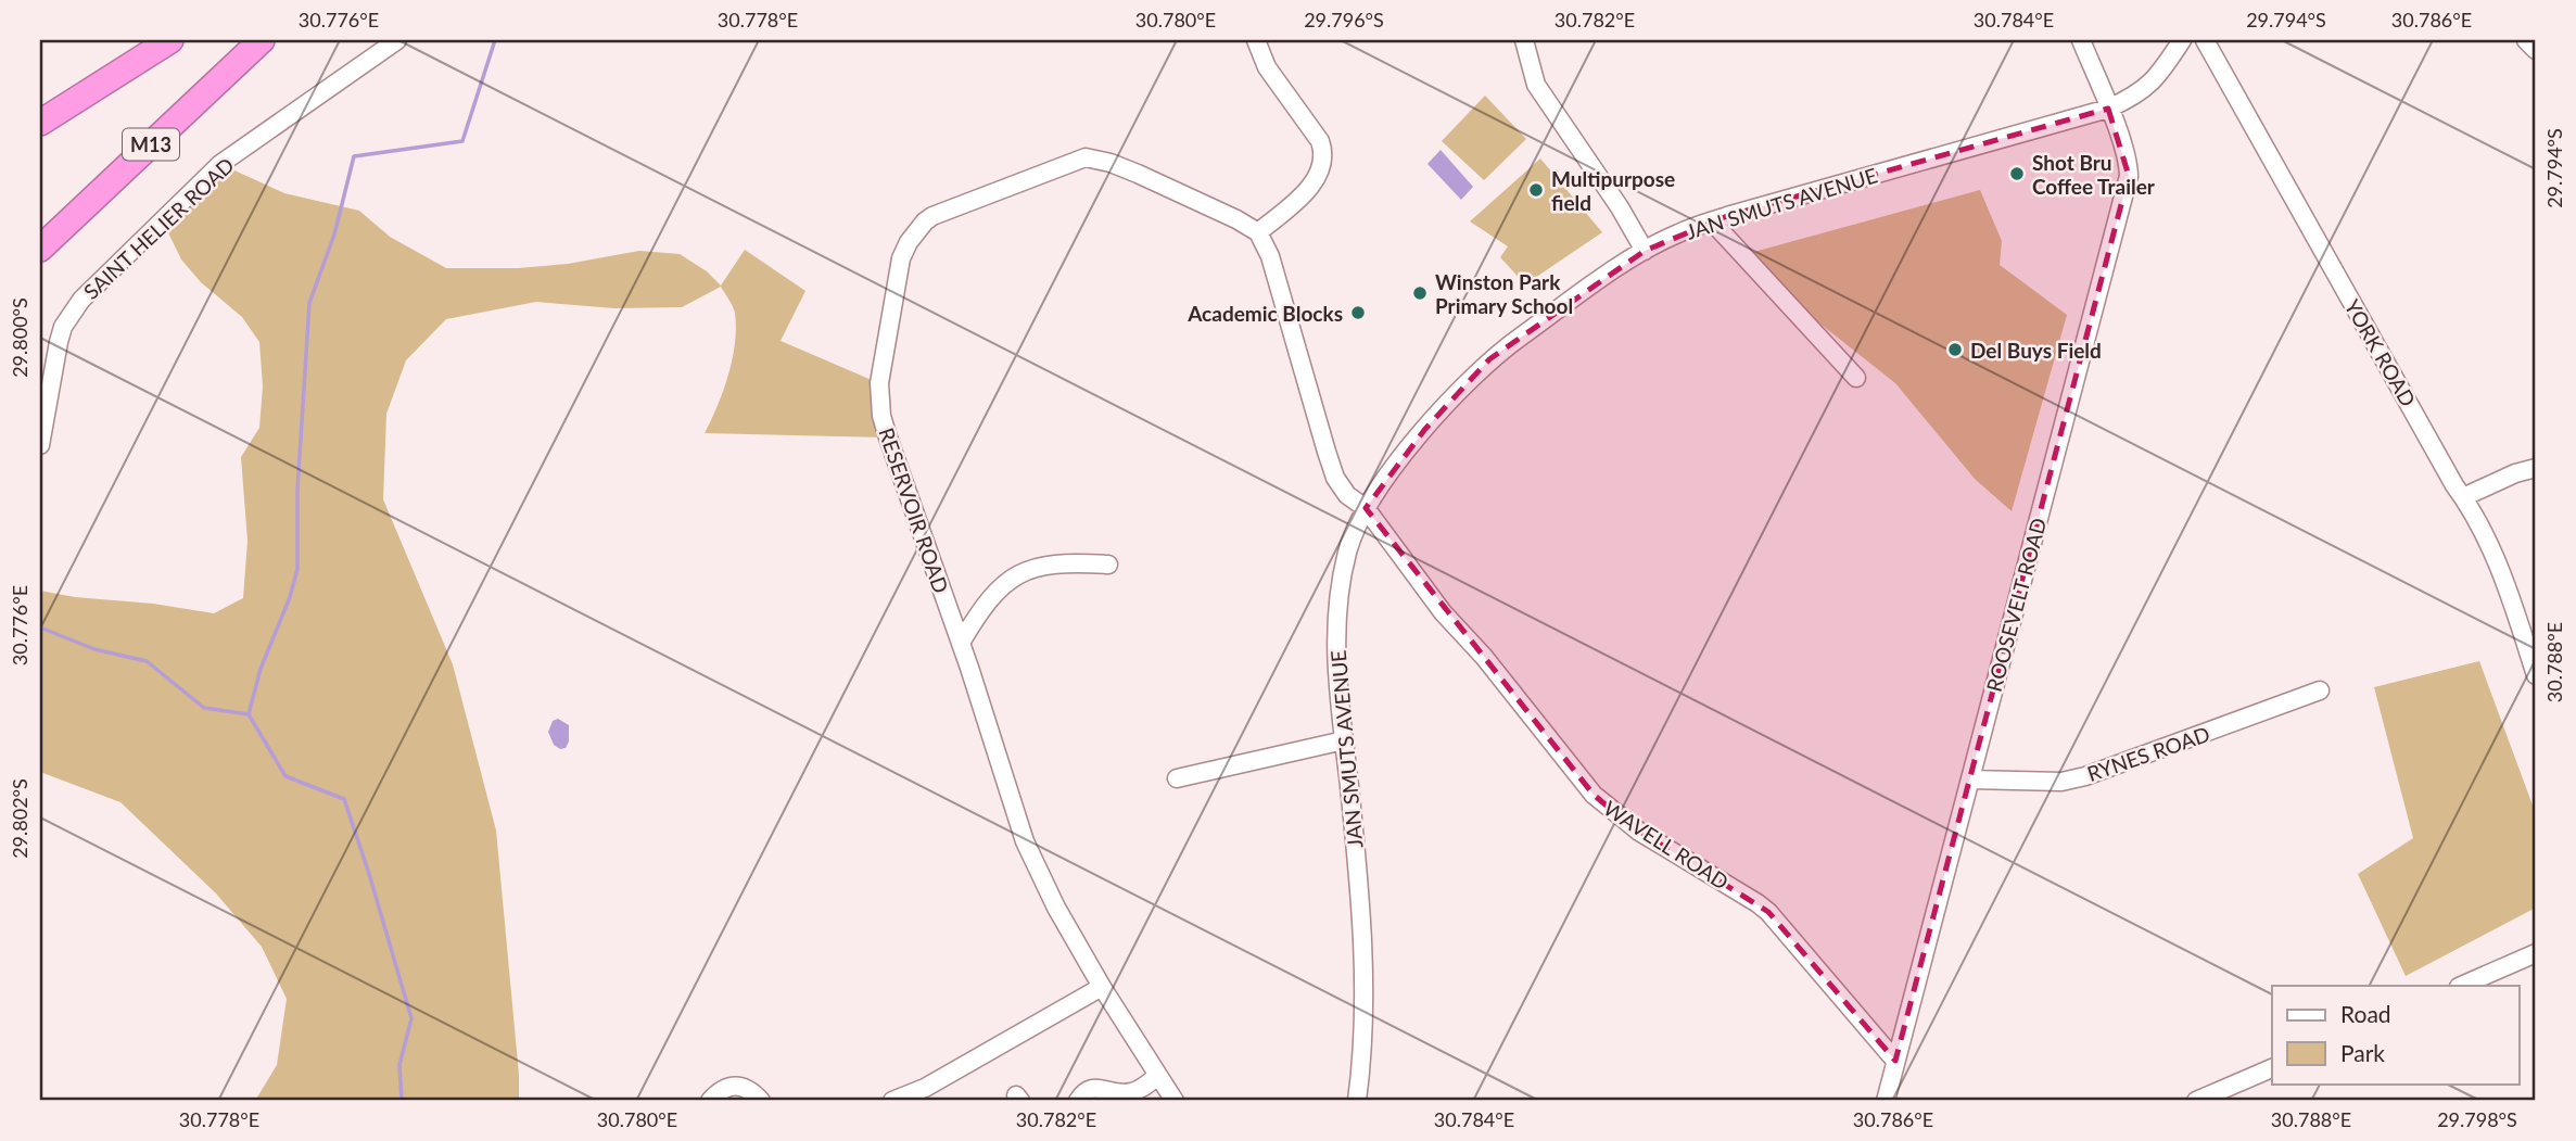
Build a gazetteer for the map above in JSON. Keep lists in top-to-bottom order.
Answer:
{
  "streets": {
    "highway": ["M13"],
    "street": [
      "JAN SMUTS AVENUE",
      "SAINT HELIER ROAD",
      "YORK ROAD",
      "RESERVOIR ROAD",
      "ROOSEVELT ROAD",
      "RYNES ROAD",
      "WAVELL ROAD"
    ]
  },
  "crossings": [
    ["JAN SMUTS AVENUE", "ROOSEVELT ROAD"],
    ["JAN SMUTS AVENUE", "WAVELL ROAD"],
    ["ROOSEVELT ROAD", "RYNES ROAD"],
    ["ROOSEVELT ROAD", "WAVELL ROAD"]
  ],
  "places": [
    "Shot Bru Coffee Trailer",
    "Multipurpose field",
    "Winston Park Primary School",
    "Academic Blocks",
    "Del Buys Field"
  ],
  "legend": ["Road", "Park"],
  "coordinates": [
    "30.776°E",
    "30.778°E",
    "30.780°E",
    "29.796°S",
    "30.782°E",
    "30.784°E",
    "29.794°S",
    "30.786°E",
    "29.800°S",
    "30.788°E",
    "29.802°S",
    "29.798°S"
  ]
}
